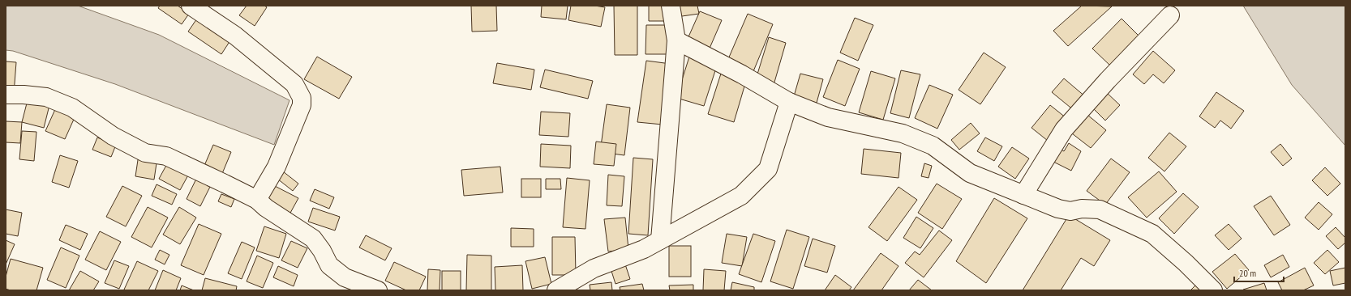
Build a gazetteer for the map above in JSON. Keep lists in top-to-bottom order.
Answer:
{
  "scale_bar": "20 m"
}
